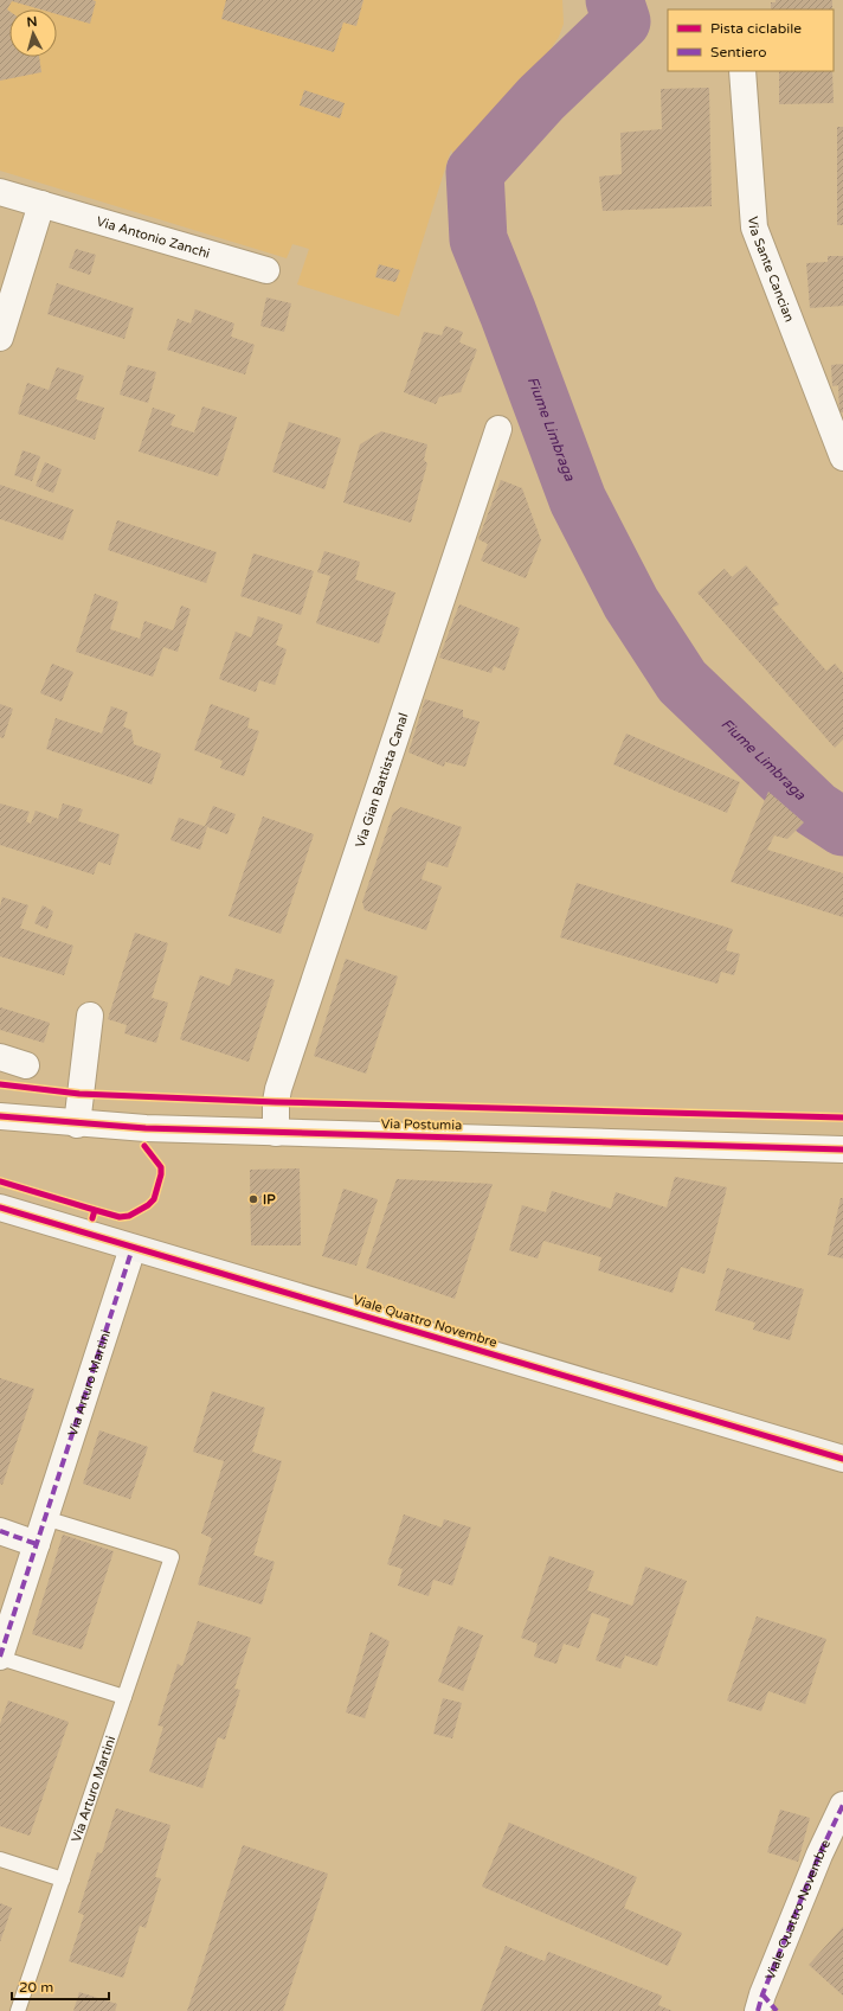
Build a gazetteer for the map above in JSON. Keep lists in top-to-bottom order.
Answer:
{
  "streets": {
    "main road": ["Viale Quattro Novembre"],
    "street": [
      "Via Antonio Zanchi",
      "Via Sante Cancian",
      "Via Gian Battista Canal",
      "Via Postumia",
      "Via Arturo Martini"
    ]
  },
  "crossings": [
    ["Via Gian Battista Canal", "Via Postumia"],
    ["Viale Quattro Novembre", "Via Arturo Martini"]
  ],
  "water": ["Fiume Limbraga"],
  "places": ["IP"],
  "legend": ["Pista ciclabile", "Sentiero"],
  "scale_bar": "20 m",
  "north": "top"
}
